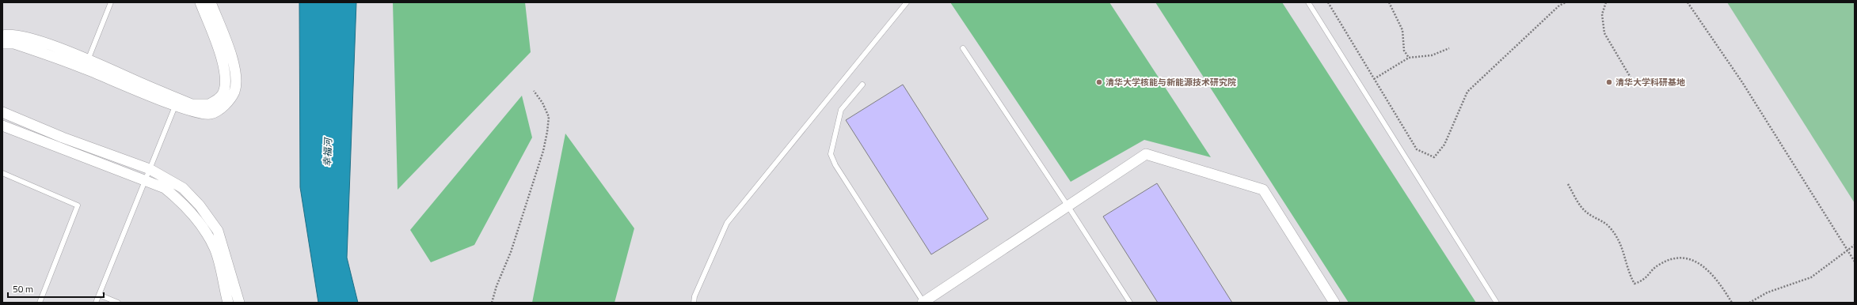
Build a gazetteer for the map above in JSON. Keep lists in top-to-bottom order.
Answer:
{
  "water": ["幸福河"],
  "places": ["清华大学核能与新能源技术研究院", "清华大学科研基地"],
  "scale_bar": "50 m"
}
